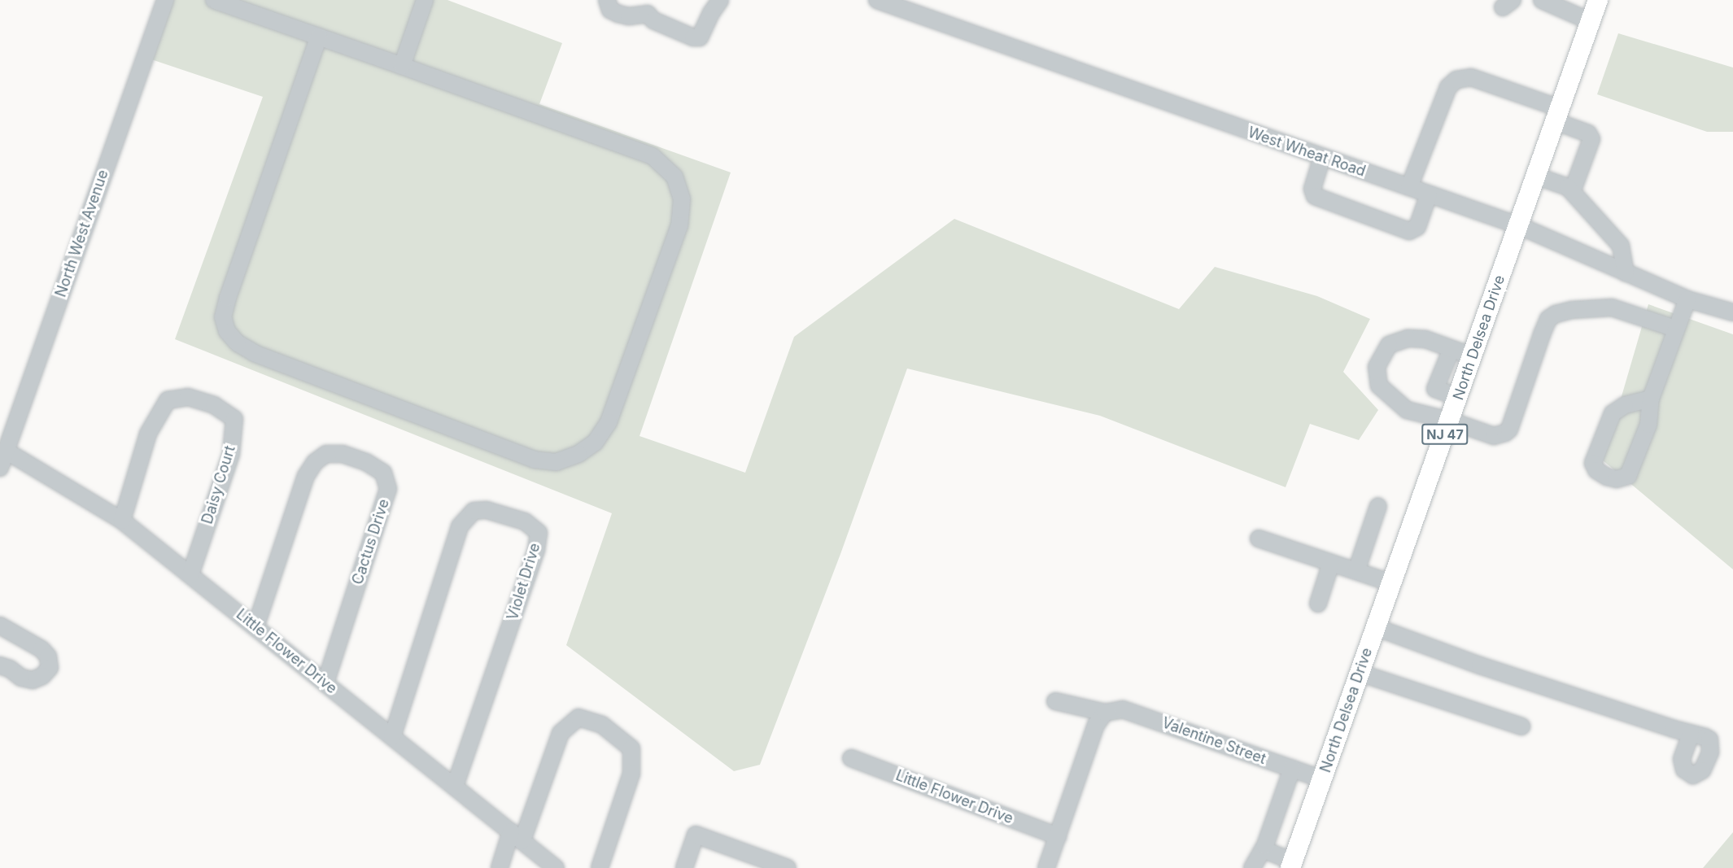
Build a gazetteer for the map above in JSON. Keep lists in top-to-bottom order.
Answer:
{
  "streets": {
    "main road": ["North Delsea Drive", "NJ 47"],
    "street": [
      "West Wheat Road",
      "North West Avenue",
      "Daisy Court",
      "Cactus Drive",
      "Violet Drive",
      "Little Flower Drive",
      "Valentine Street"
    ]
  },
  "crossings": [
    ["West Wheat Road", "North Delsea Drive"],
    ["North West Avenue", "Little Flower Drive"],
    ["North Delsea Drive", "Valentine Street"],
    ["Daisy Court", "Little Flower Drive"],
    ["Cactus Drive", "Little Flower Drive"],
    ["Violet Drive", "Little Flower Drive"]
  ]
}
